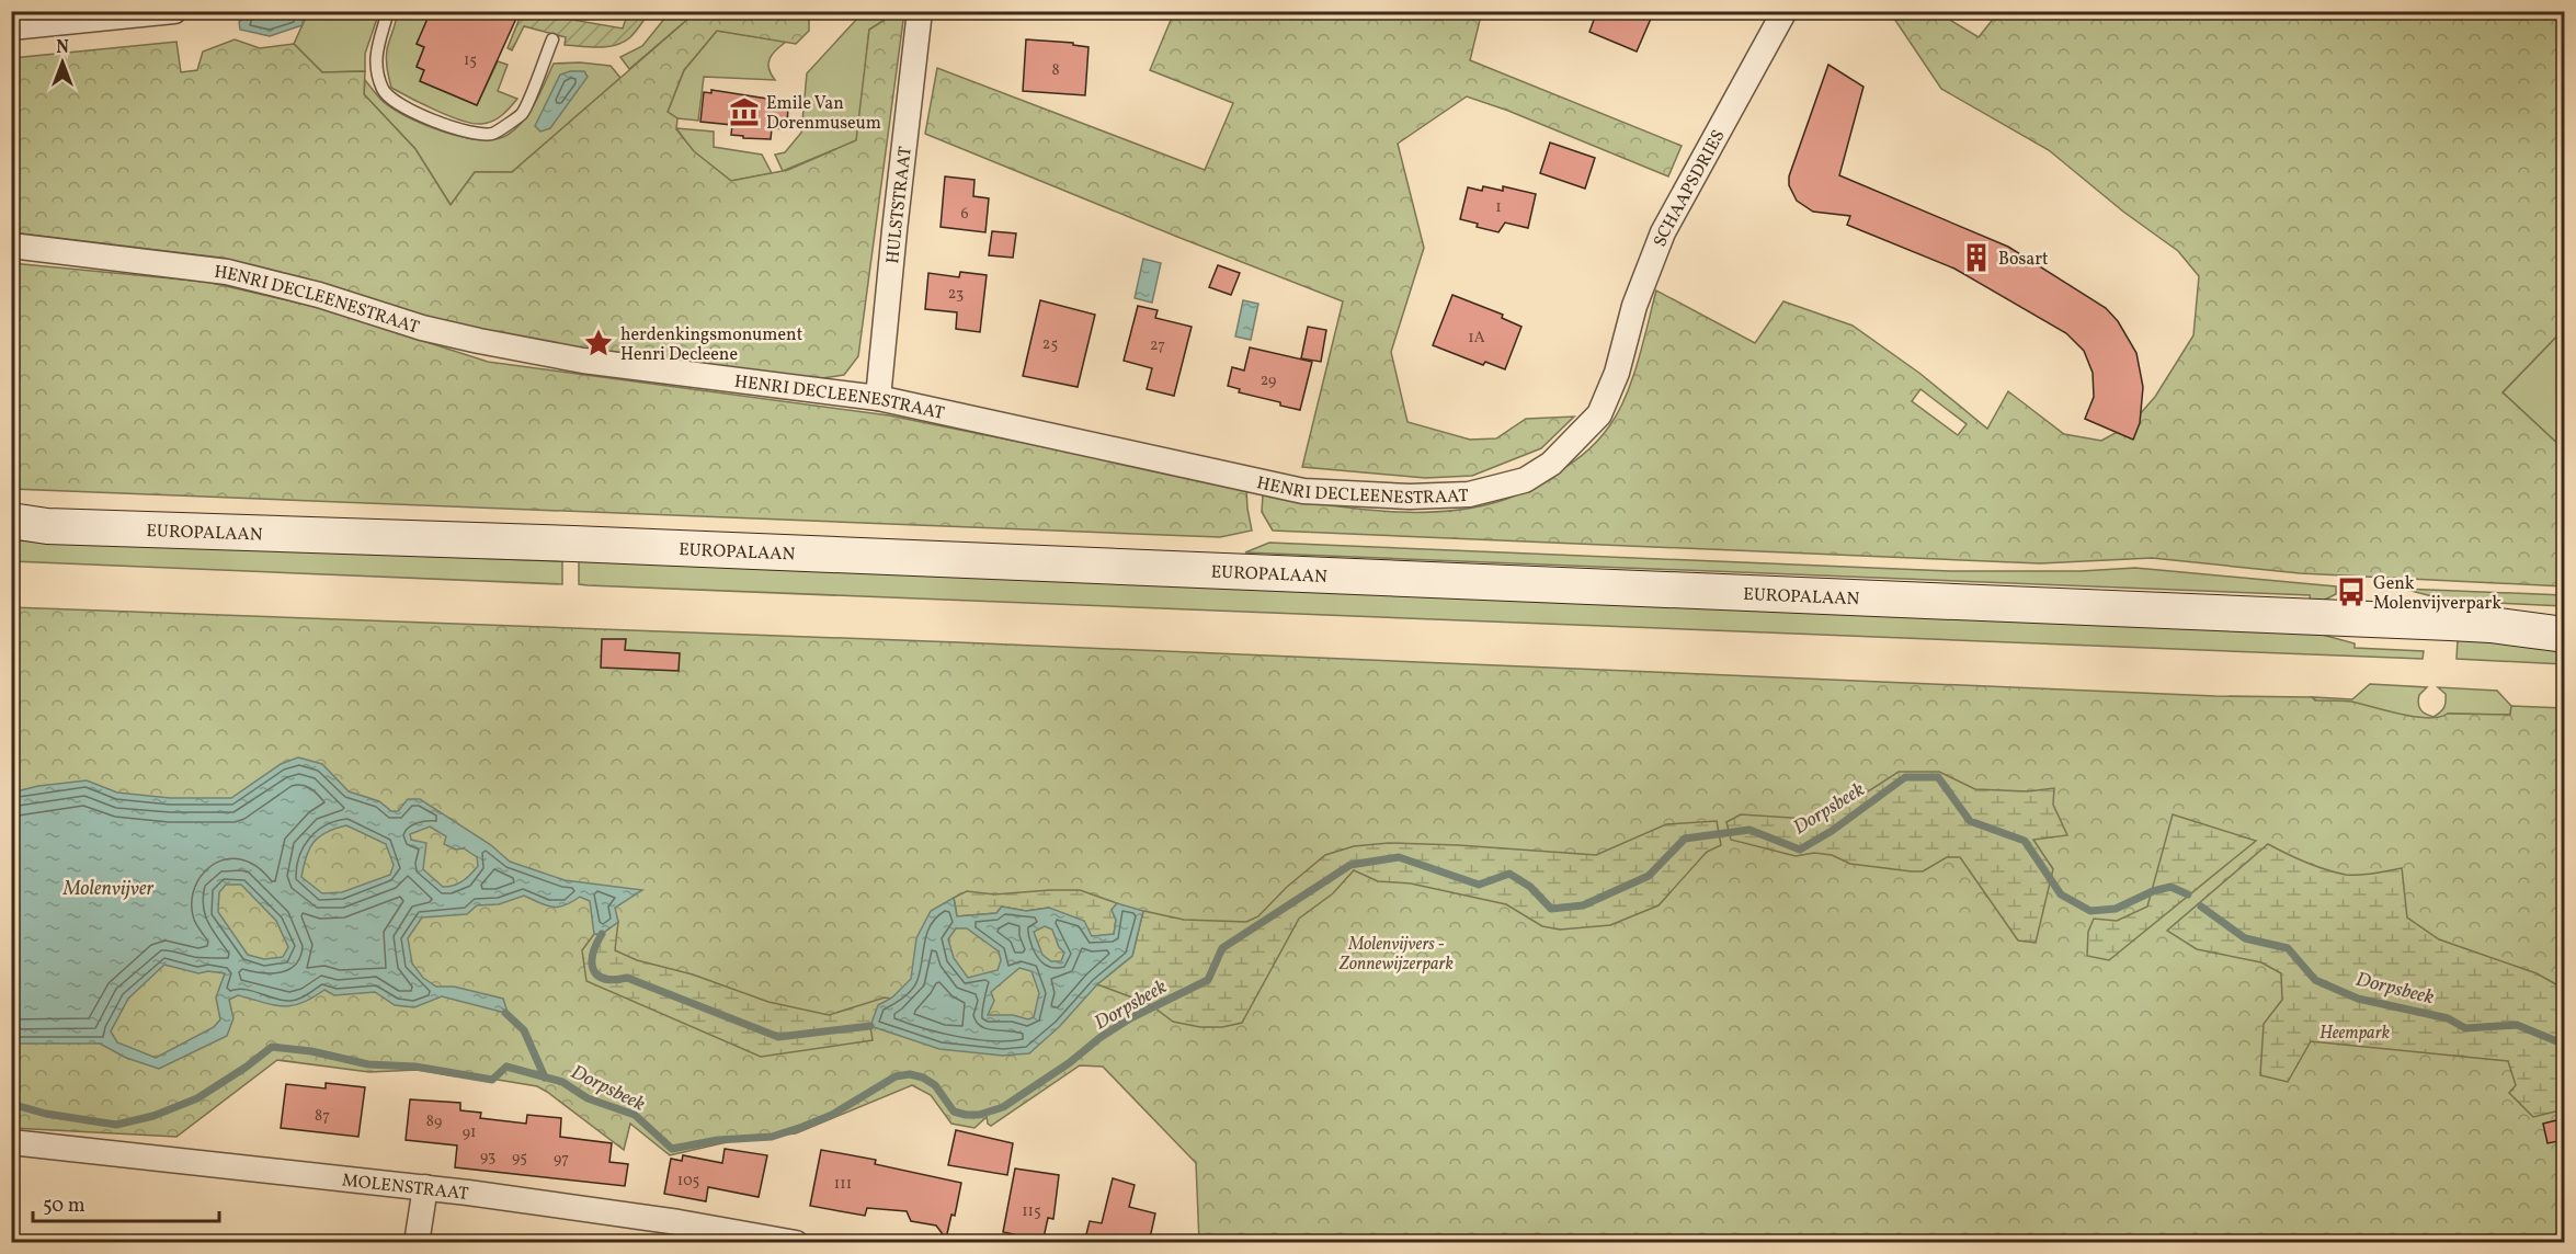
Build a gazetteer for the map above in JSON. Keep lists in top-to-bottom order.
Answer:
{
  "streets": {
    "main road": ["EUROPALAAN"],
    "street": [
      "SCHAAPSDRIES",
      "HULSTSTRAAT",
      "HENRI DECLEENESTRAAT",
      "MOLENSTRAAT"
    ]
  },
  "crossings": [
    ["SCHAAPSDRIES", "HENRI DECLEENESTRAAT"],
    ["HULSTSTRAAT", "HENRI DECLEENESTRAAT"]
  ],
  "water": ["Dorpsbeek", "Molenvijver"],
  "parks": ["Molenvijvers - Zonnewijzerpark", "Heempark"],
  "places": {
    "museum": ["Emile Van Dorenmuseum"],
    "building": ["Bosart"],
    "place": ["herdenkingsmonument Henri Decleene"],
    "bus stop": ["Genk Molenvijverpark"]
  },
  "house_numbers": [
    "15",
    "8",
    "1",
    "6",
    "23",
    "1A",
    "25",
    "27",
    "29",
    "87",
    "89",
    "91",
    "93",
    "95",
    "97",
    "105",
    "111",
    "115"
  ],
  "scale_bar": "50 m",
  "north": "top"
}
